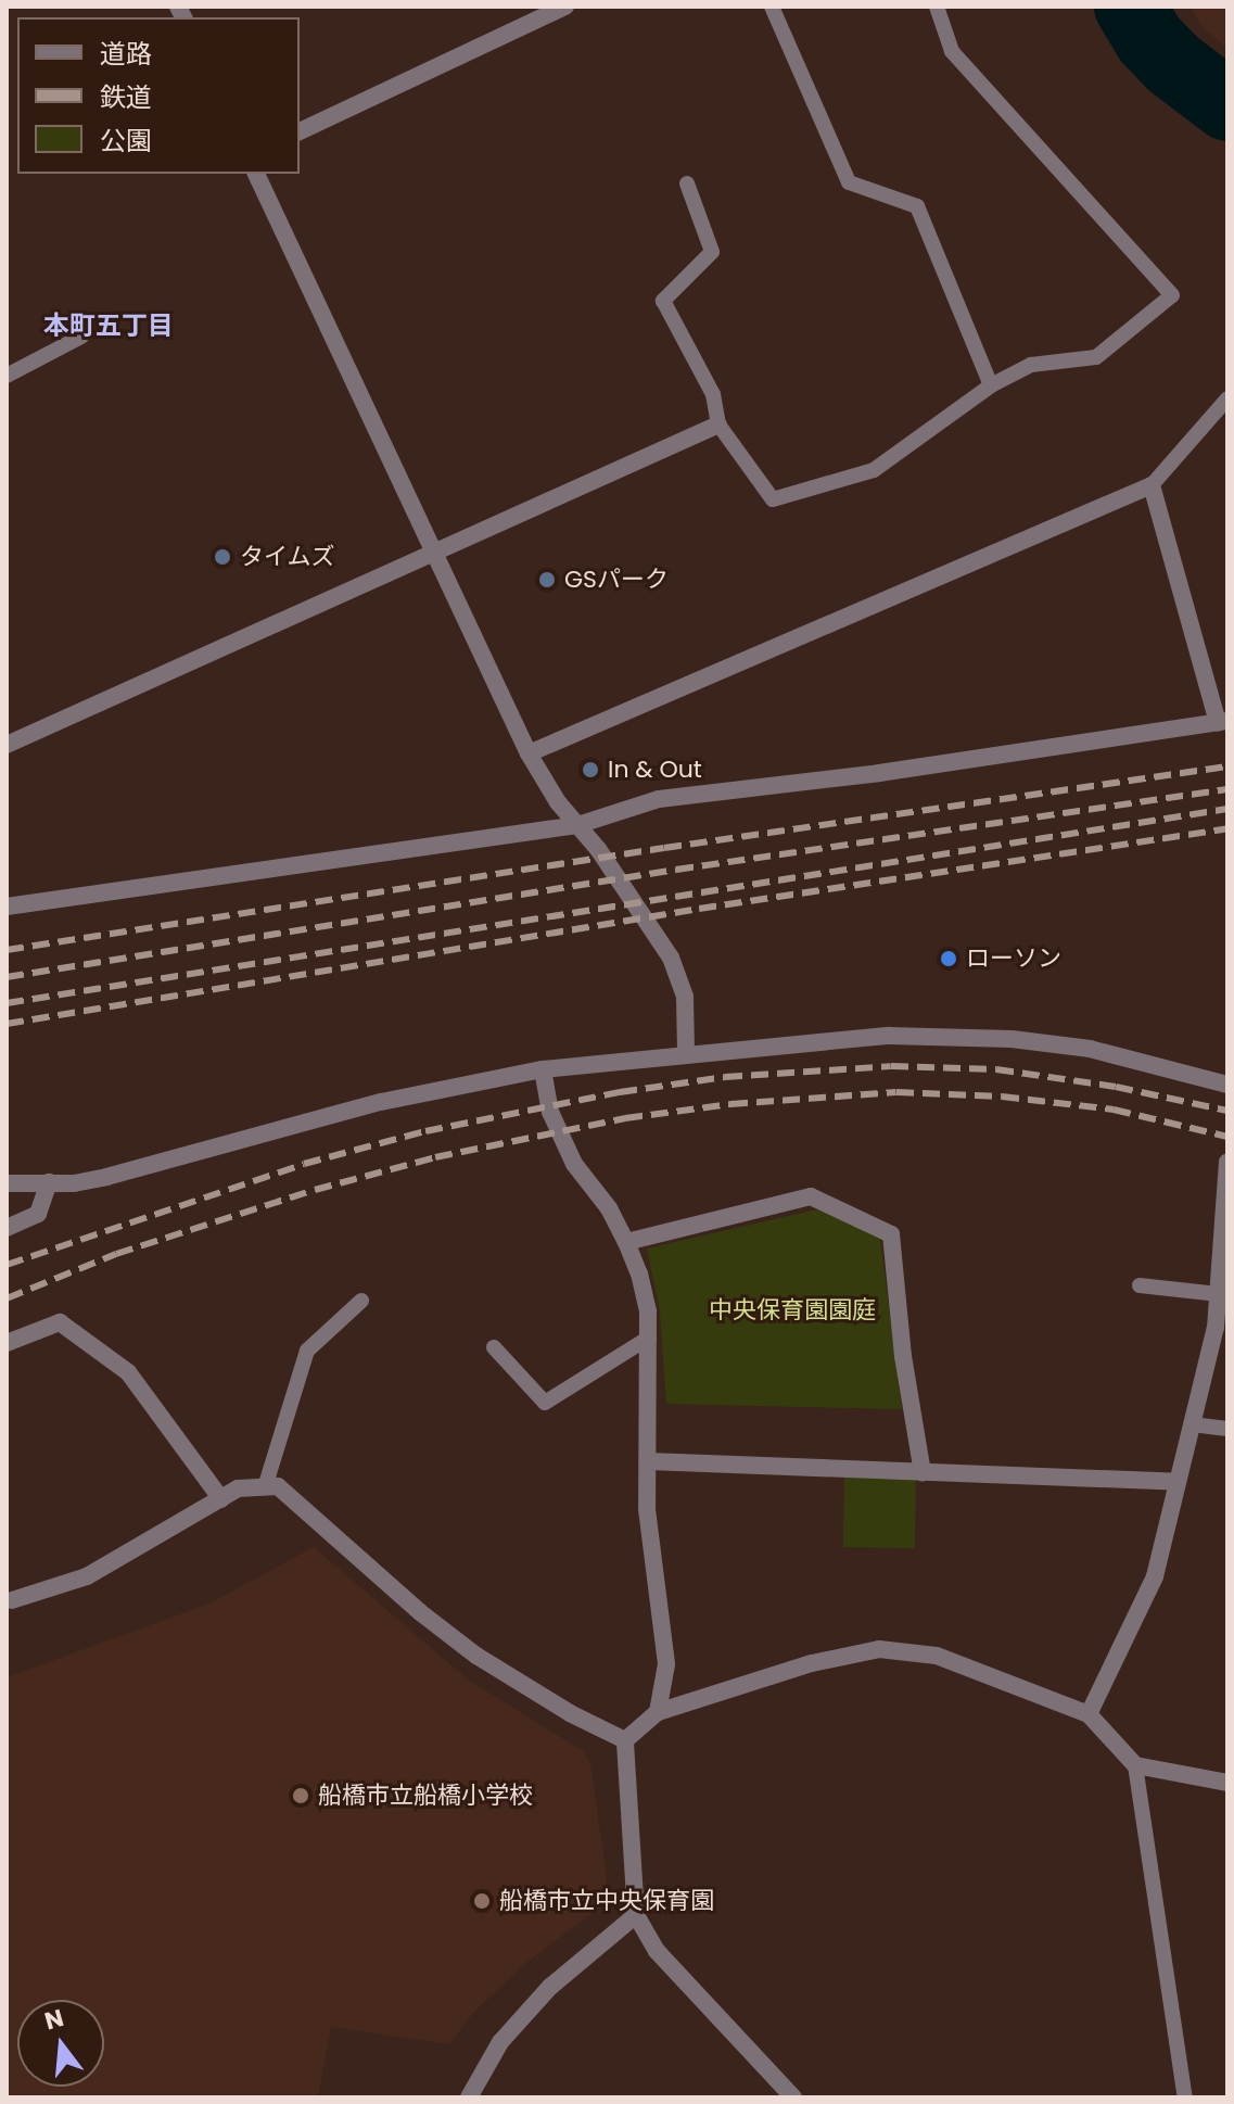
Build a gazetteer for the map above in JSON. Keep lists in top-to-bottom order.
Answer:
{
  "districts": ["本町五丁目"],
  "parks": ["中央保育園園庭"],
  "places": [
    "タイムズ",
    "GSパーク",
    "In & Out",
    "ローソン",
    "船橋市立船橋小学校",
    "船橋市立中央保育園"
  ],
  "legend": ["道路", "鉄道", "公園"],
  "north": "top"
}
